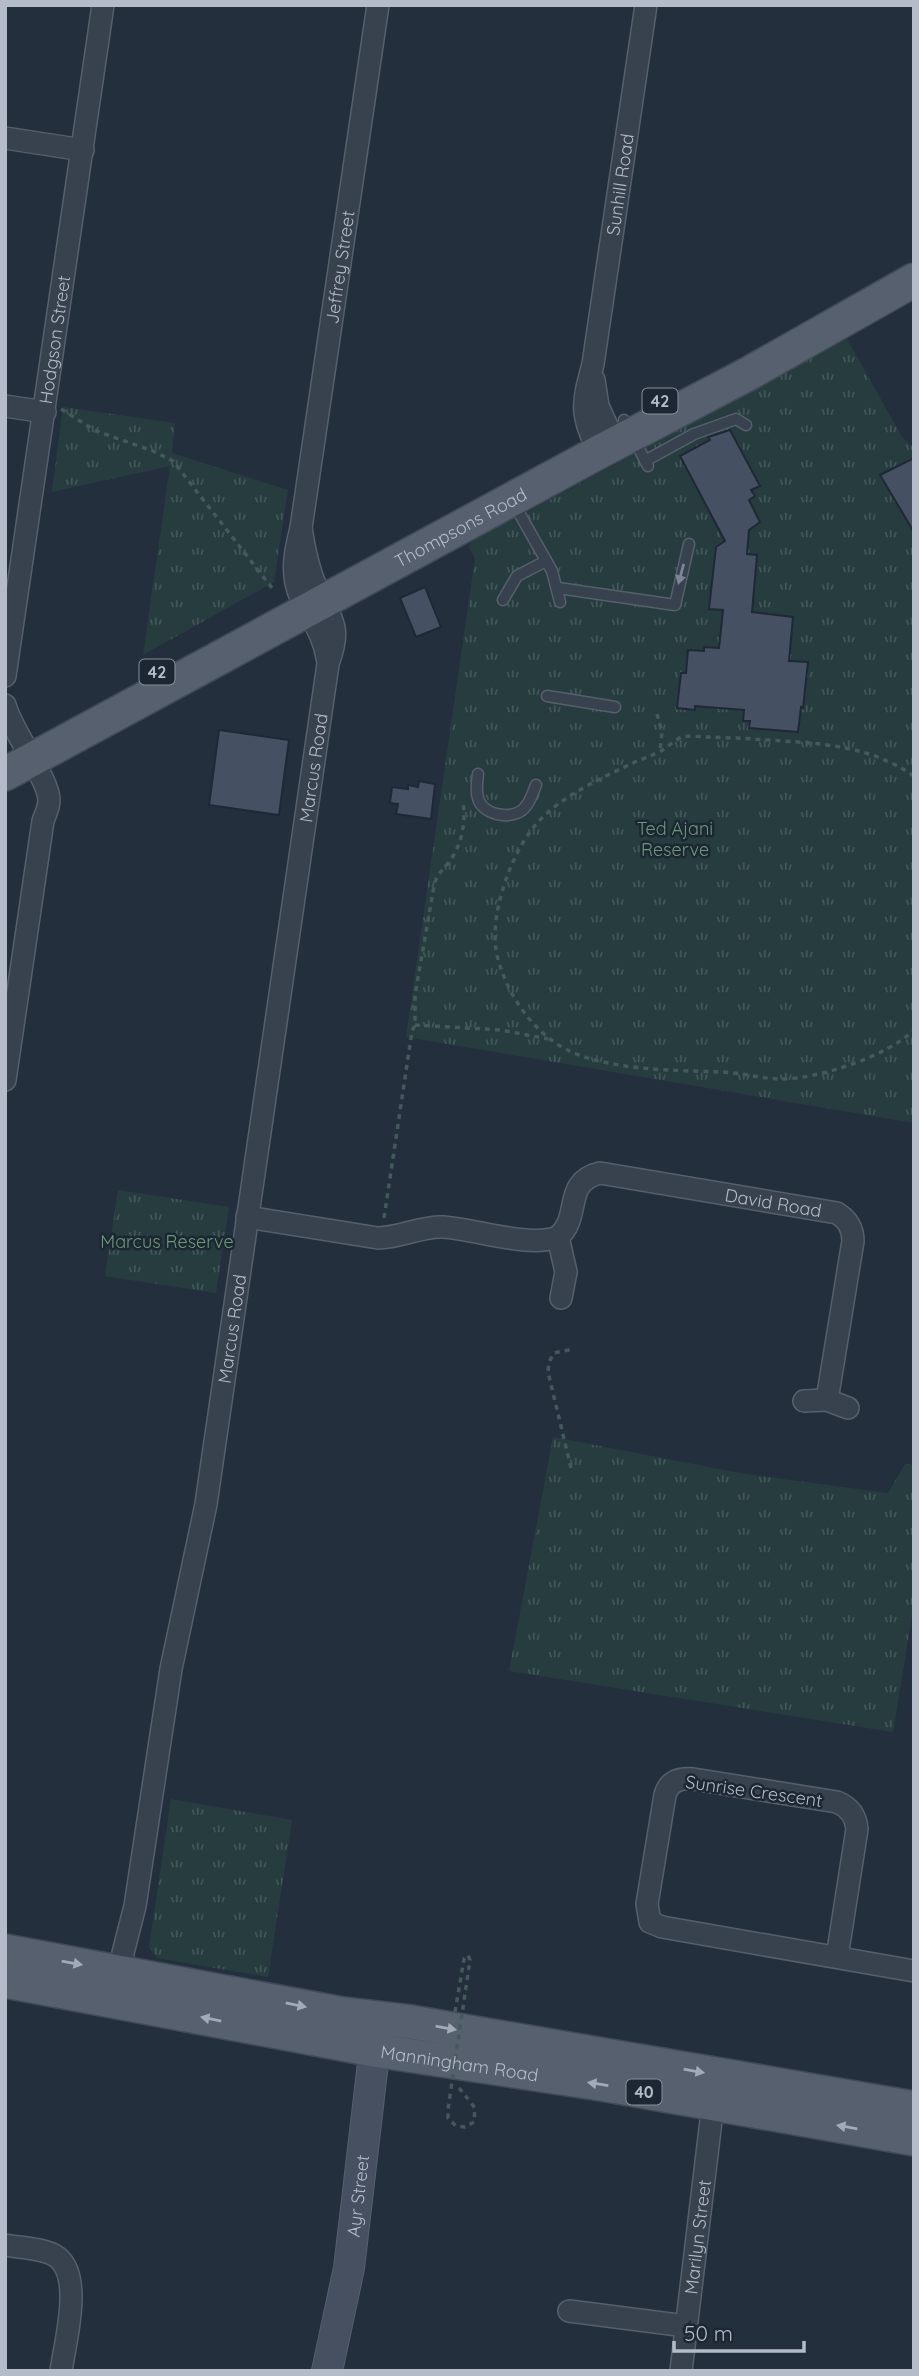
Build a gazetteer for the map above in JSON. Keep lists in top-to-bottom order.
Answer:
{
  "streets": {
    "main road": [
      "42",
      "Thompsons Road",
      "Manningham Road",
      "40"
    ],
    "street": [
      "Sunhill Road",
      "Jeffrey Street",
      "Hodgson Street",
      "Marcus Road",
      "David Road",
      "Sunrise Crescent",
      "Ayr Street",
      "Marilyn Street"
    ]
  },
  "crossings": [
    ["Sunhill Road", "Thompsons Road"],
    ["Jeffrey Street", "Thompsons Road"],
    ["Jeffrey Street", "Marcus Road"],
    ["Thompsons Road", "Marcus Road"],
    ["Marcus Road", "Manningham Road"],
    ["Manningham Road", "Ayr Street"],
    ["Manningham Road", "Marilyn Street"]
  ],
  "parks": ["Ted Ajani Reserve", "Marcus Reserve"],
  "scale_bar": "50 m"
}
